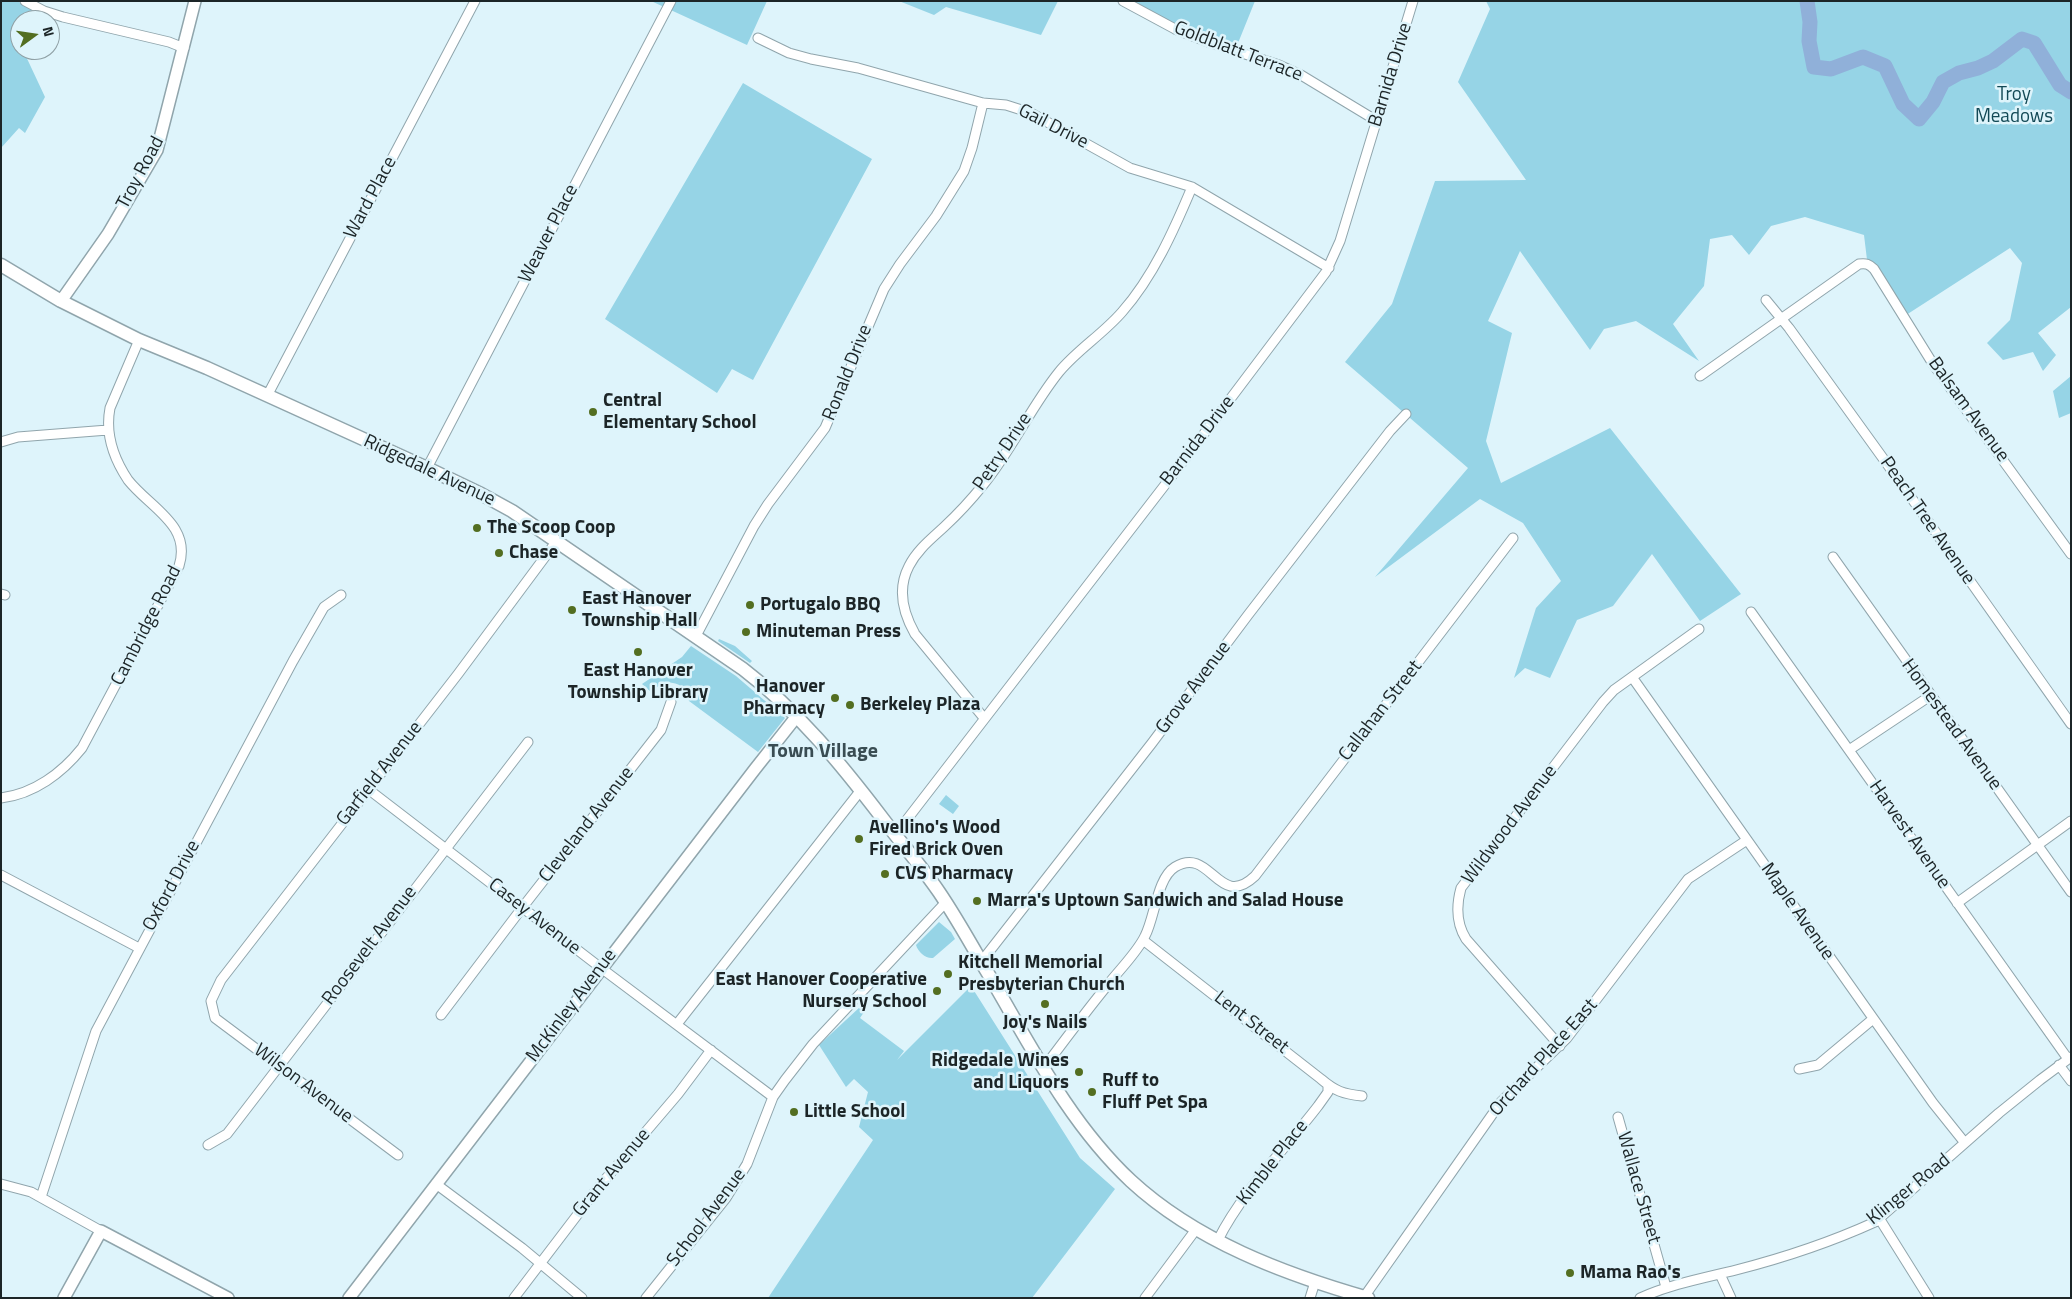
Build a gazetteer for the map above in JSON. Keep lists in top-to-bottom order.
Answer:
{
  "streets": {
    "main road": ["Ridgedale Avenue"],
    "street": [
      "Goldblatt Terrace",
      "Barnida Drive",
      "Gail Drive",
      "Troy Road",
      "Ward Place",
      "Weaver Place",
      "Ronald Drive",
      "Balsam Avenue",
      "Petry Drive",
      "Peach Tree Avenue",
      "Cambridge Road",
      "Grove Avenue",
      "Callahan Street",
      "Homestead Avenue",
      "Garfield Avenue",
      "Cleveland Avenue",
      "Wildwood Avenue",
      "Harvest Avenue",
      "Oxford Drive",
      "Maple Avenue",
      "Casey Avenue",
      "Roosevelt Avenue",
      "McKinley Avenue",
      "Lent Street",
      "Orchard Place East",
      "Wilson Avenue",
      "Kimble Place",
      "Grant Avenue",
      "Wallace Street",
      "Klinger Road",
      "School Avenue"
    ]
  },
  "crossings": [
    ["Goldblatt Terrace", "Barnida Drive"],
    ["Barnida Drive", "Gail Drive"],
    ["Barnida Drive", "Petry Drive"],
    ["Barnida Drive", "Ridgedale Avenue"],
    ["Gail Drive", "Ronald Drive"],
    ["Gail Drive", "Petry Drive"],
    ["Troy Road", "Ridgedale Avenue"],
    ["Ward Place", "Ridgedale Avenue"],
    ["Weaver Place", "Ridgedale Avenue"],
    ["Ronald Drive", "Ridgedale Avenue"],
    ["Balsam Avenue", "Peach Tree Avenue"],
    ["Ridgedale Avenue", "Cambridge Road"],
    ["Ridgedale Avenue", "Grove Avenue"],
    ["Ridgedale Avenue", "Garfield Avenue"],
    ["Ridgedale Avenue", "McKinley Avenue"],
    ["Ridgedale Avenue", "Orchard Place East"],
    ["Ridgedale Avenue", "Kimble Place"],
    ["Ridgedale Avenue", "School Avenue"],
    ["Callahan Street", "Lent Street"],
    ["Garfield Avenue", "Casey Avenue"],
    ["Garfield Avenue", "Wilson Avenue"],
    ["Cleveland Avenue", "Casey Avenue"],
    ["Wildwood Avenue", "Maple Avenue"],
    ["Wildwood Avenue", "Orchard Place East"],
    ["Harvest Avenue", "Klinger Road"],
    ["Maple Avenue", "Orchard Place East"],
    ["Maple Avenue", "Klinger Road"],
    ["Casey Avenue", "Roosevelt Avenue"],
    ["Casey Avenue", "McKinley Avenue"],
    ["Casey Avenue", "Grant Avenue"],
    ["Casey Avenue", "School Avenue"],
    ["Roosevelt Avenue", "Wilson Avenue"],
    ["Lent Street", "Kimble Place"],
    ["Wallace Street", "Klinger Road"]
  ],
  "districts": ["Town Village"],
  "parks": ["Troy Meadows"],
  "places": [
    "Central Elementary School",
    "The Scoop Coop",
    "Chase",
    "Portugalo BBQ",
    "East Hanover Township Hall",
    "Minuteman Press",
    "East Hanover Township Library",
    "Hanover Pharmacy",
    "Berkeley Plaza",
    "Avellino's Wood Fired Brick Oven",
    "CVS Pharmacy",
    "Marra's Uptown Sandwich and Salad House",
    "Kitchell Memorial Presbyterian Church",
    "East Hanover Cooperative Nursery School",
    "Joy's Nails",
    "Ridgedale Wines and Liquors",
    "Ruff to Fluff Pet Spa",
    "Little School",
    "Mama Rao's"
  ],
  "north": "right"
}
